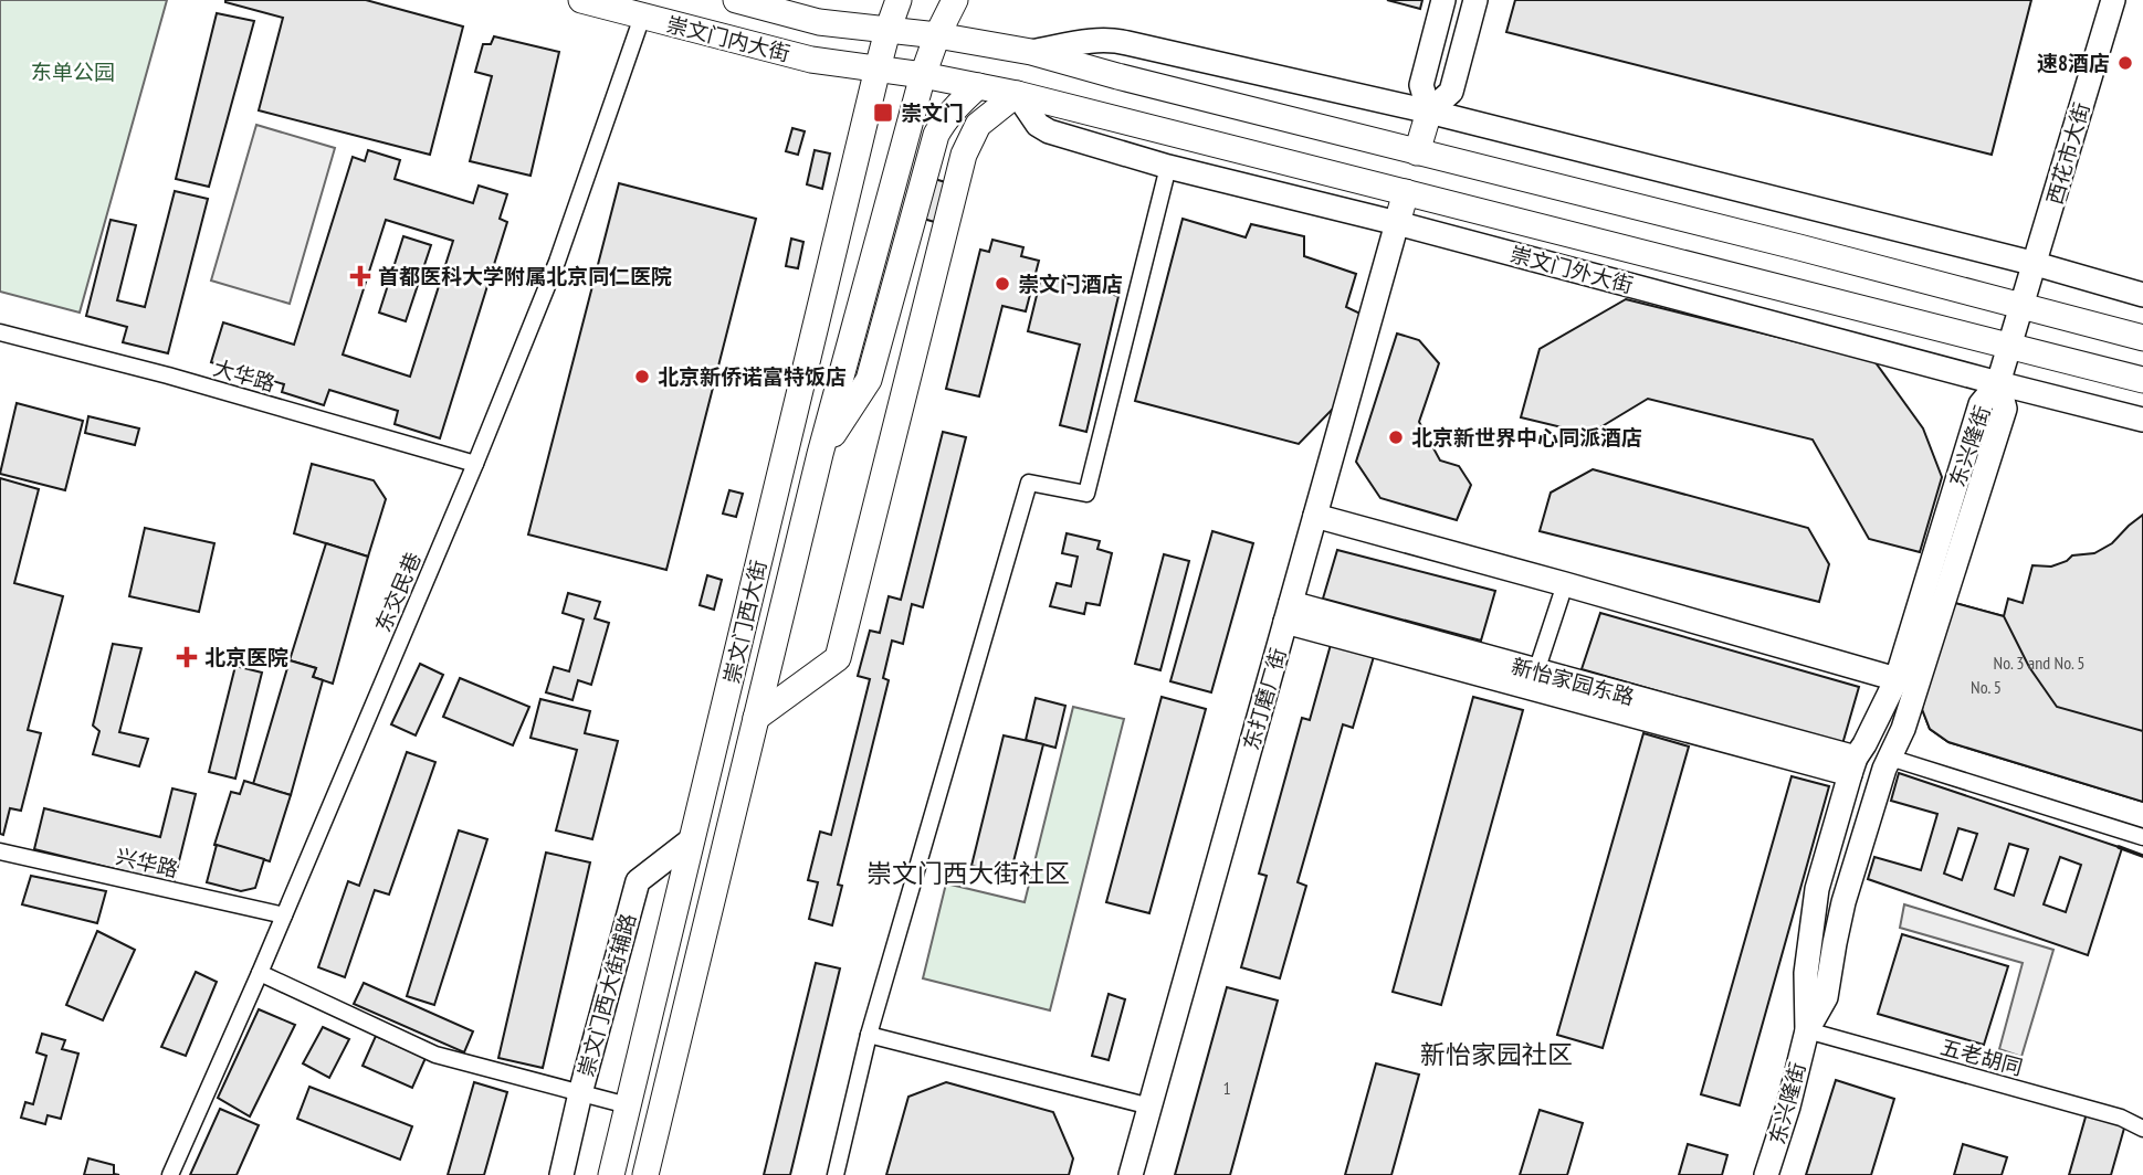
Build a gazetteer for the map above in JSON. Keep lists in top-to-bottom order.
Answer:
{
  "streets": {
    "main road": ["崇文门内大街", "崇文门外大街", "崇文门西大街"],
    "street": [
      "西花市大街",
      "大华路",
      "东兴隆街",
      "东交民巷",
      "新怡家园东路",
      "东打磨厂街",
      "兴华路",
      "崇文门西大街辅路",
      "五老胡同"
    ]
  },
  "crossings": [
    ["崇文门内大街", "崇文门外大街"],
    ["崇文门内大街", "东交民巷"],
    ["崇文门内大街", "崇文门西大街"],
    ["西花市大街", "崇文门外大街"],
    ["西花市大街", "东兴隆街"],
    ["崇文门外大街", "东兴隆街"],
    ["崇文门外大街", "崇文门西大街"],
    ["崇文门外大街", "东打磨厂街"],
    ["大华路", "东交民巷"],
    ["东兴隆街", "新怡家园东路"],
    ["东兴隆街", "五老胡同"],
    ["东交民巷", "兴华路"],
    ["崇文门西大街", "崇文门西大街辅路"],
    ["新怡家园东路", "东打磨厂街"]
  ],
  "districts": ["崇文门西大街社区", "新怡家园社区"],
  "parks": ["东单公园"],
  "places": {
    "other": [
      "速8酒店",
      "崇文门酒店",
      "北京新侨诺富特饭店",
      "北京新世界中心同派酒店"
    ],
    "transit": ["崇文门"],
    "health": ["首都医科大学附属北京同仁医院", "北京医院"]
  },
  "house_numbers": ["No. 3 and No. 5", "No. 5", "1"]
}
